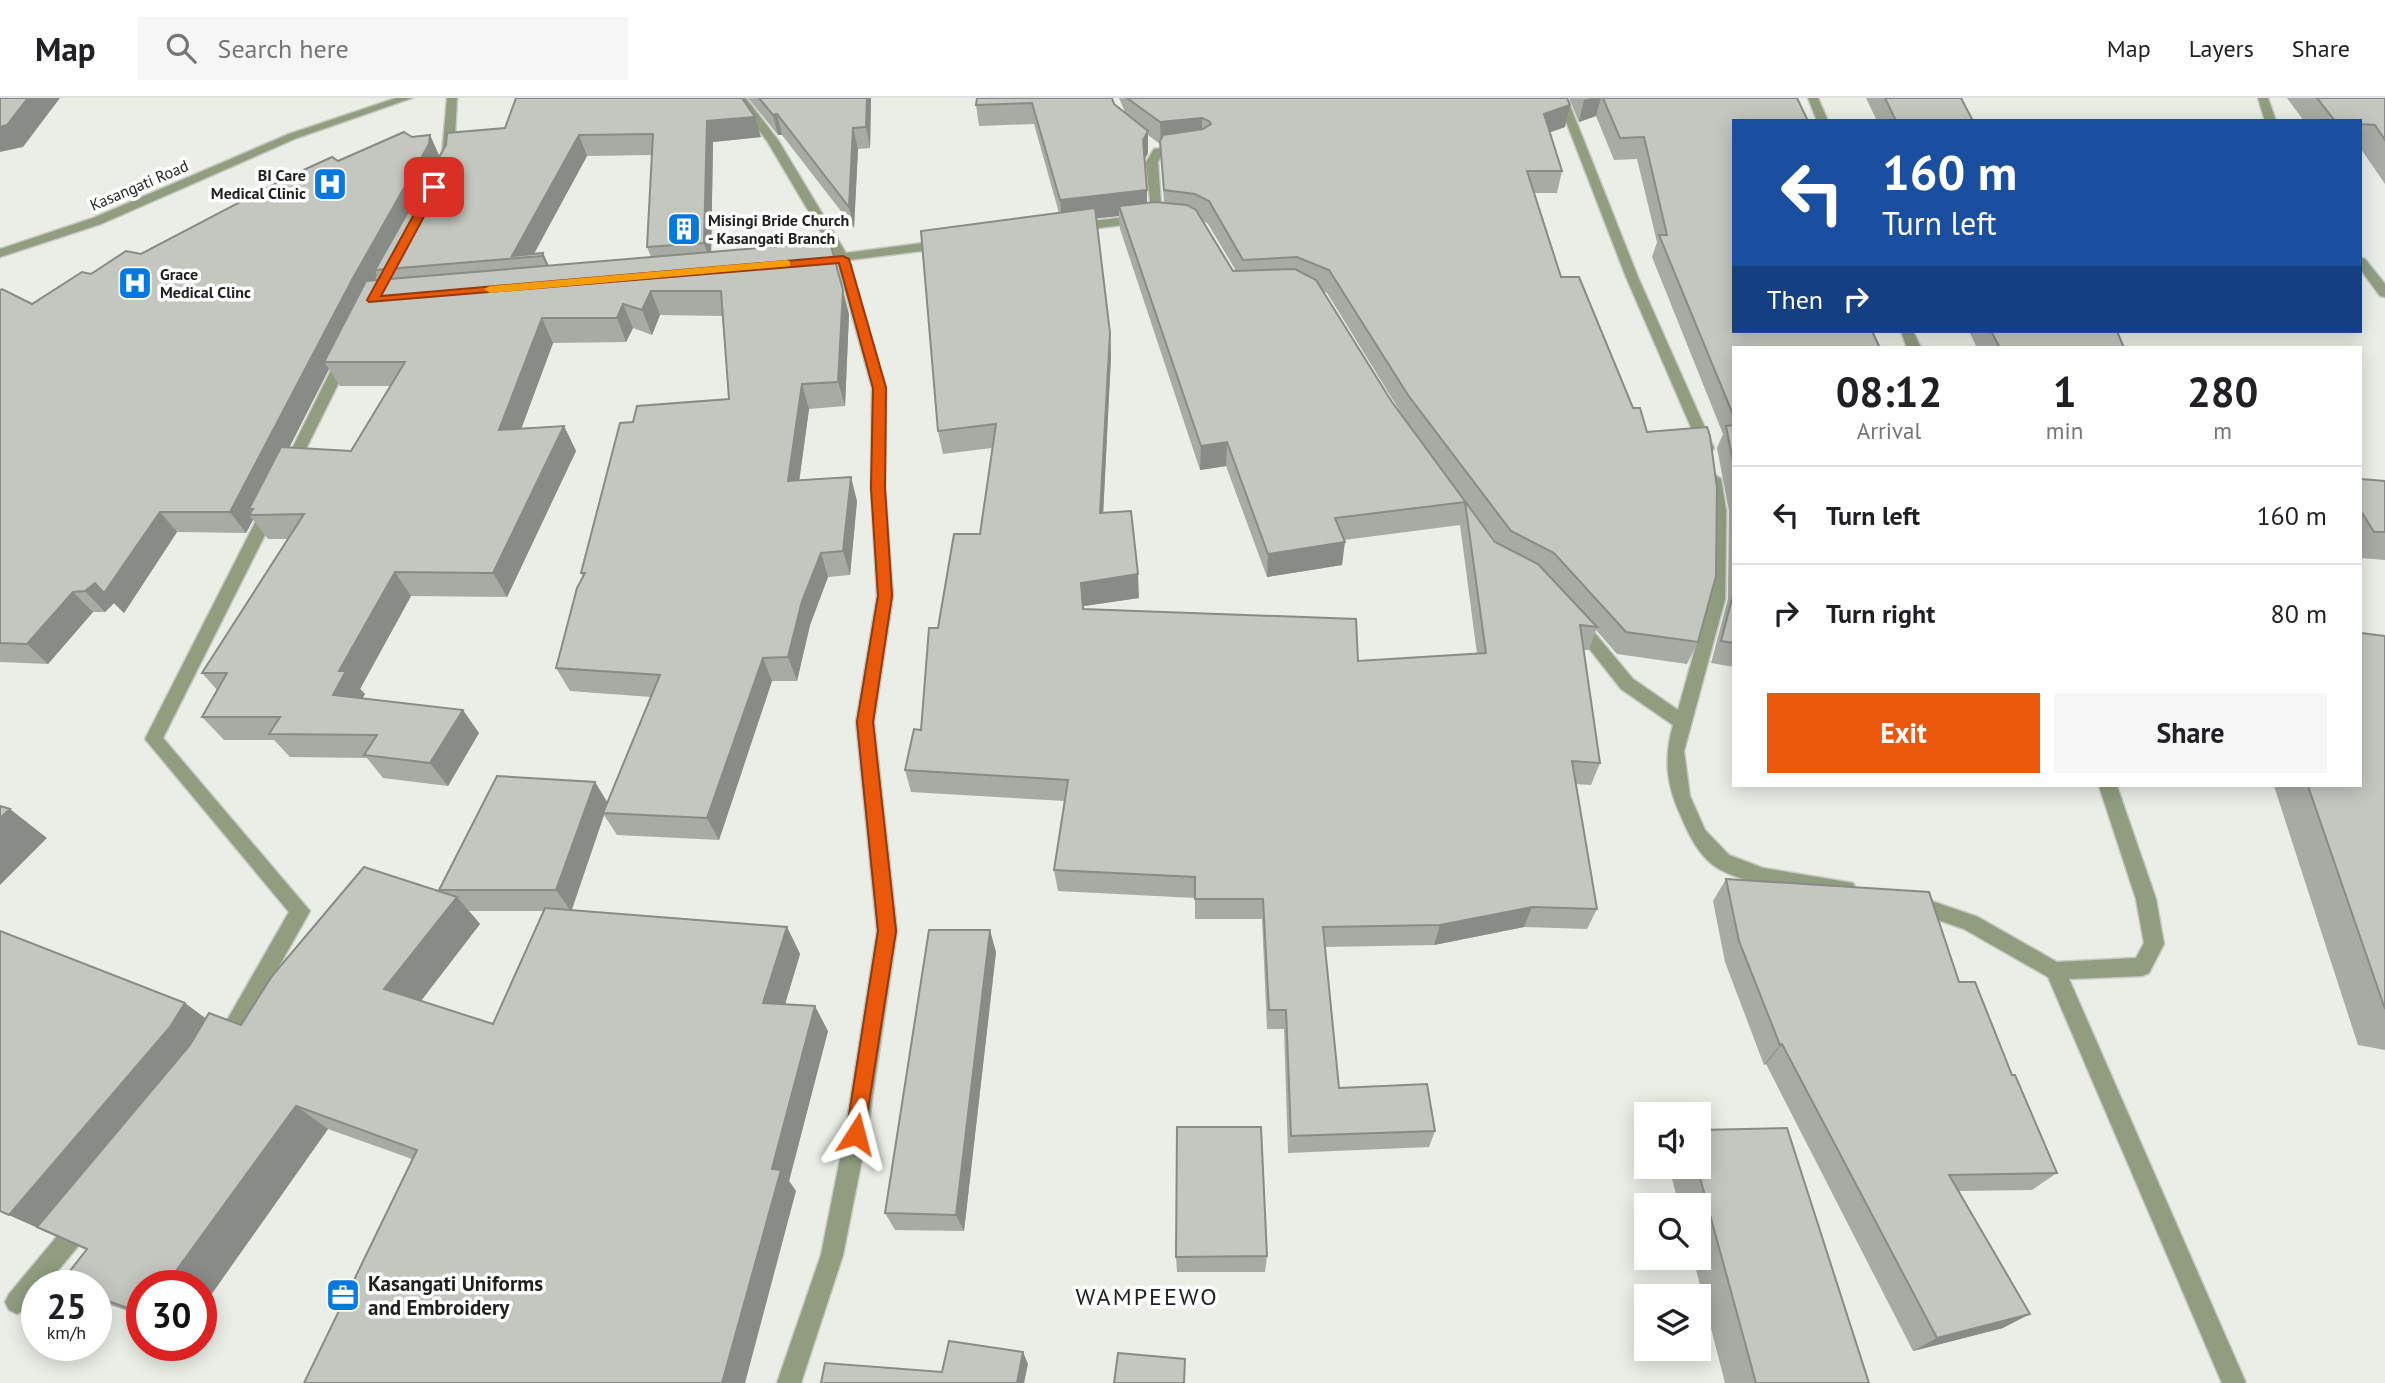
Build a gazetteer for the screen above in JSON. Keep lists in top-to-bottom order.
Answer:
{
  "streets": {
    "street": ["Kasangati Road"]
  },
  "districts": ["WAMPEEWO"],
  "places": {
    "hospital": ["BI Care Medical Clinic", "Grace Medical Clinc"],
    "building": ["Misingi Bride Church - Kasangati Branch"],
    "office": ["Kasangati Uniforms and Embroidery"]
  },
  "page": {
    "header": "Map",
    "search": "Search here",
    "nav": ["Map", "Layers", "Share"],
    "turn": ["160 m", "Turn left"],
    "then": "Then",
    "eta": [
      "08:12",
      "Arrival",
      "1",
      "min",
      "280",
      "m"
    ],
    "list": [
      {
        "name": "Turn left",
        "value": "160 m"
      },
      {
        "name": "Turn right",
        "value": "80 m"
      }
    ],
    "buttons": ["Exit", "Share"],
    "speed": "25 km/h",
    "limit": "30"
  }
}
